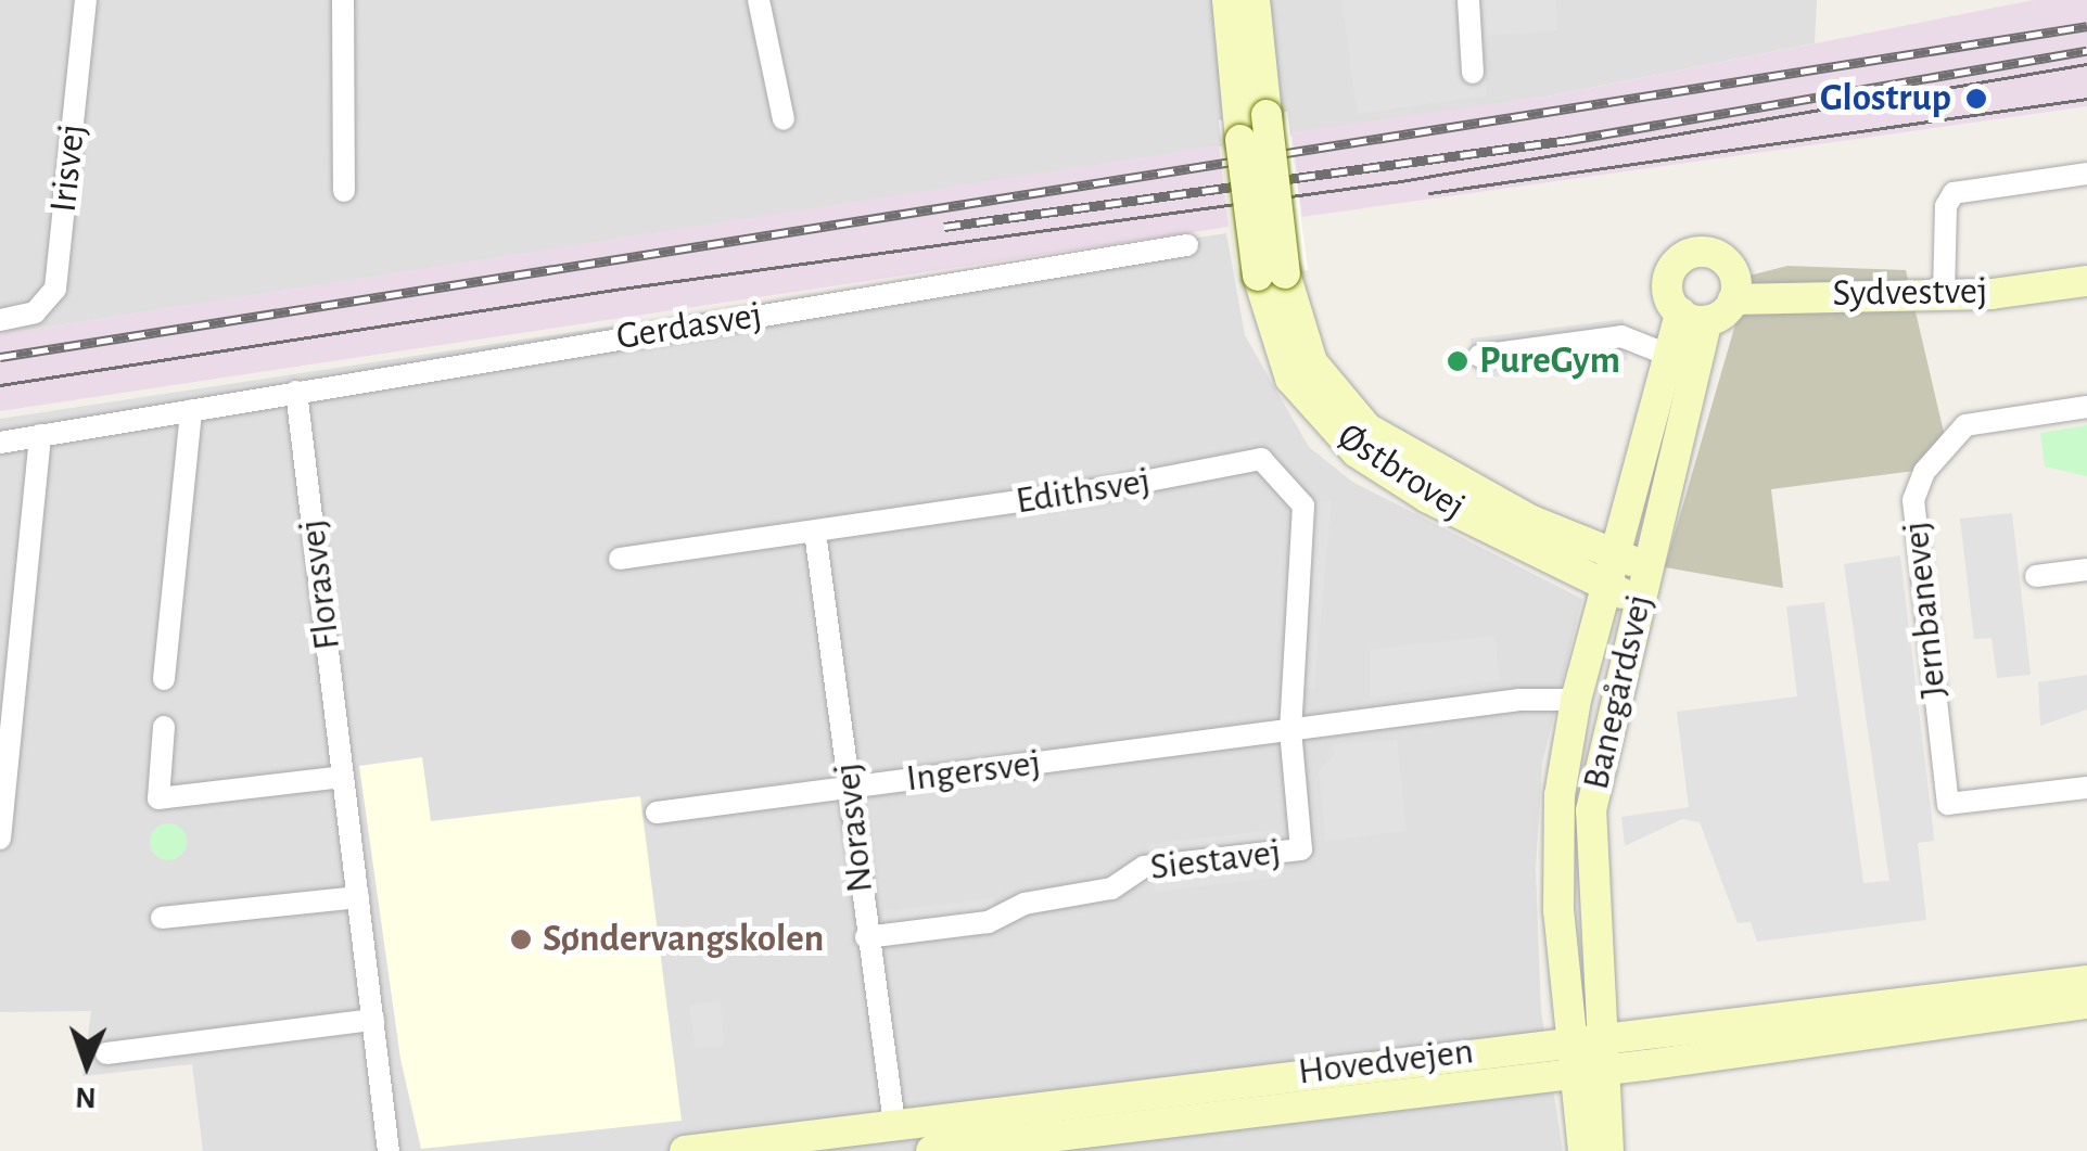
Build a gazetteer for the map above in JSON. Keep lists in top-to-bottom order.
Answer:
{
  "streets": {
    "street": [
      "Irisvej",
      "Sydvestvej",
      "Gerdasvej",
      "Østbrovej",
      "Edithsvej",
      "Florasvej",
      "Jernbanevej",
      "Banegårdsvej",
      "Ingersvej",
      "Norasvej",
      "Siestavej",
      "Hovedvejen"
    ]
  },
  "crossings": [
    ["Gerdasvej", "Florasvej"],
    ["Østbrovej", "Banegårdsvej"],
    ["Edithsvej", "Ingersvej"],
    ["Edithsvej", "Norasvej"],
    ["Edithsvej", "Siestavej"],
    ["Banegårdsvej", "Hovedvejen"],
    ["Ingersvej", "Norasvej"],
    ["Ingersvej", "Siestavej"],
    ["Norasvej", "Siestavej"],
    ["Norasvej", "Hovedvejen"]
  ],
  "places": ["Glostrup", "PureGym", "Søndervangskolen"],
  "north": "bottom"
}
